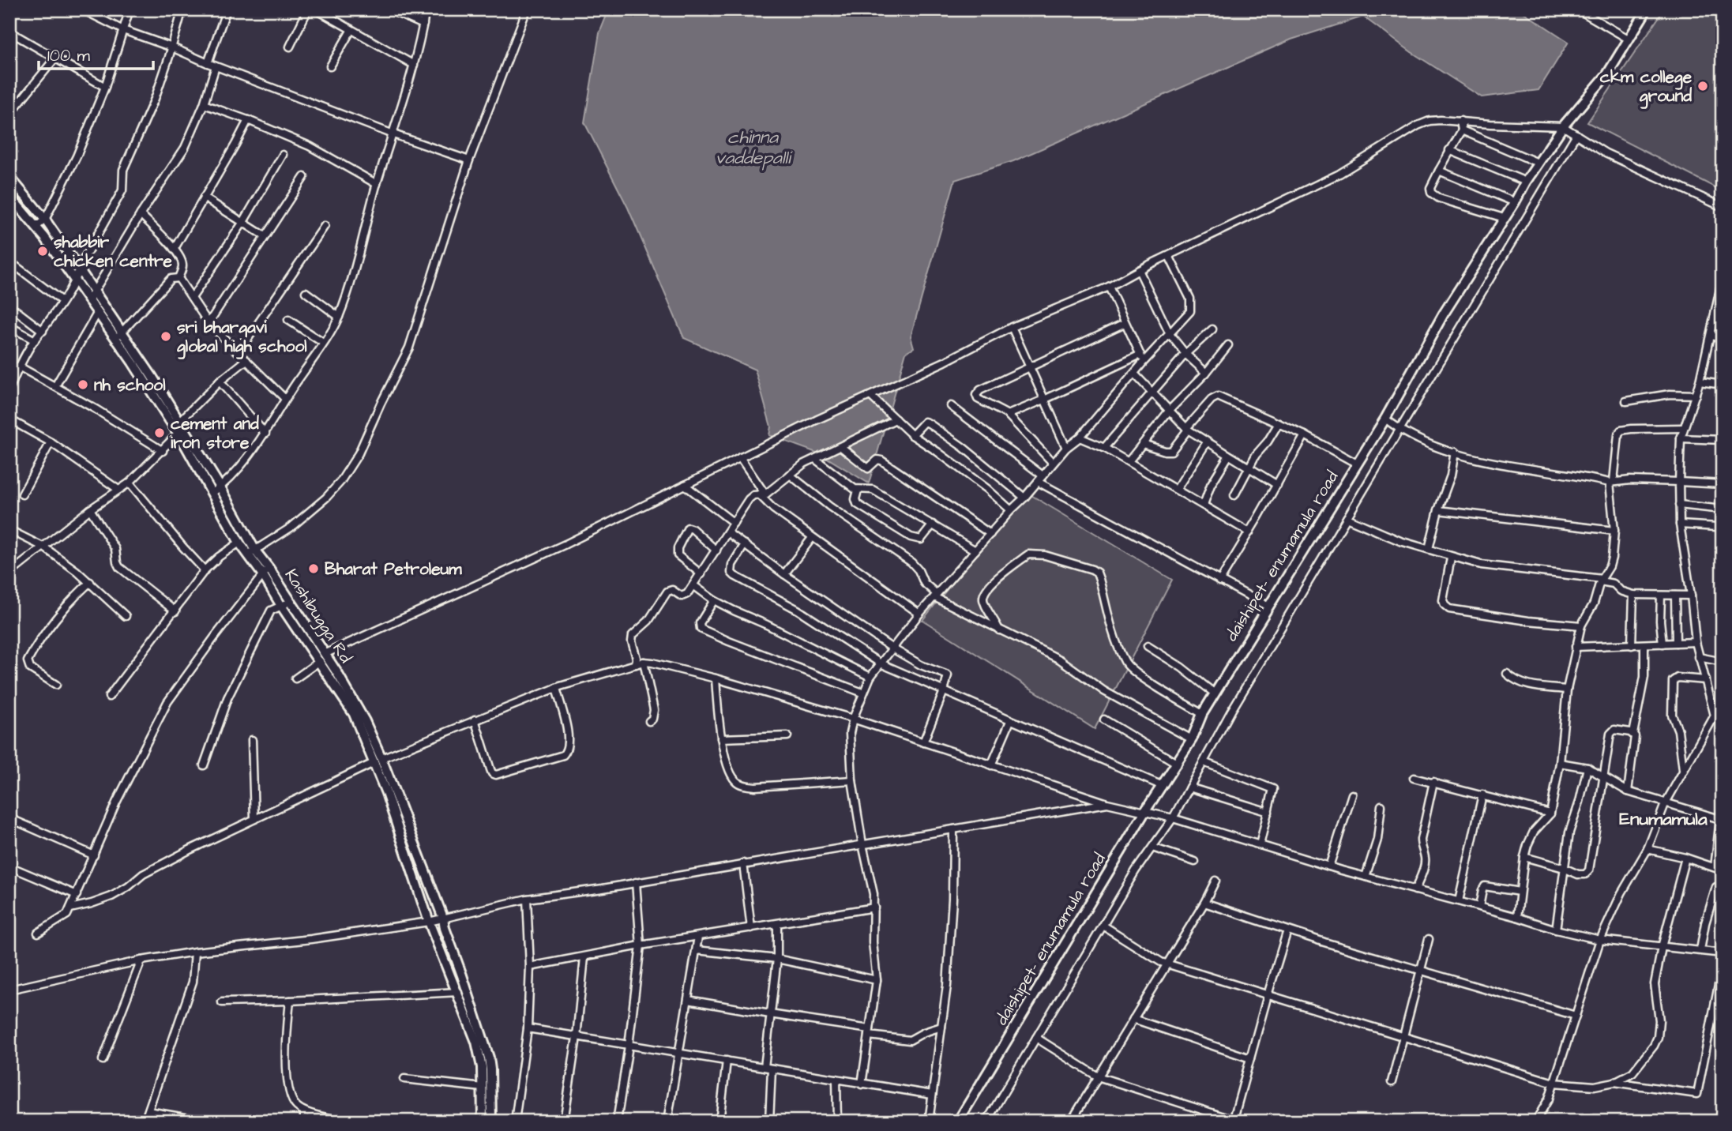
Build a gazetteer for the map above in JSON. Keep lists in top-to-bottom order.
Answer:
{
  "streets": {
    "main road": ["daishipet- enumamula road", "Kashibugga Rd"]
  },
  "districts": ["Enumamula"],
  "water": ["chinna vaddepalli"],
  "places": [
    "ckm college ground",
    "shabbir chicken centre",
    "sri bhargavi global high school",
    "nh school",
    "cement and iron store",
    "Bharat Petroleum"
  ],
  "scale_bar": "100 m"
}
